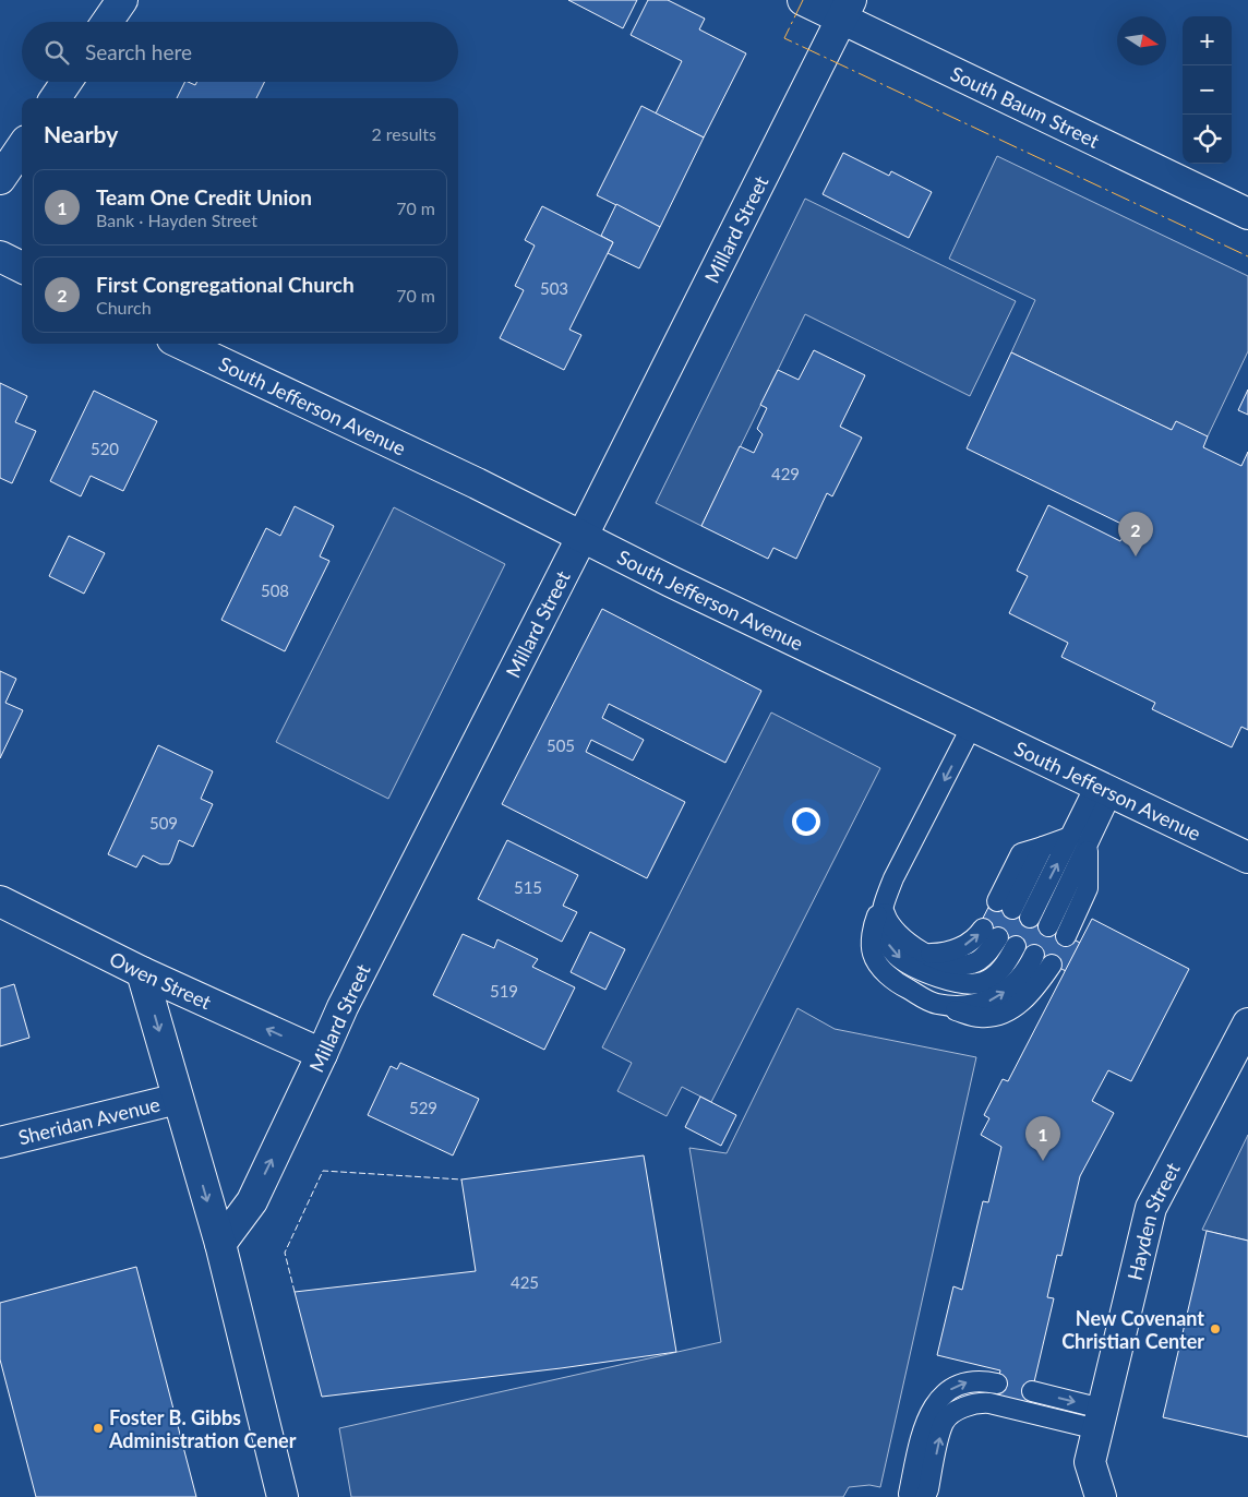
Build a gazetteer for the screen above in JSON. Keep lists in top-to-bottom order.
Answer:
{
  "streets": {
    "street": [
      "South Baum Street",
      "Millard Street",
      "South Jefferson Avenue",
      "Owen Street",
      "Sheridan Avenue",
      "Hayden Street"
    ]
  },
  "crossings": [
    ["South Baum Street", "Millard Street"],
    ["Millard Street", "South Jefferson Avenue"],
    ["Millard Street", "Owen Street"]
  ],
  "one_way": ["Owen Street"],
  "places": ["New Covenant Christian Center", "Foster B. Gibbs Administration Cener"],
  "house_numbers": [
    "503",
    "520",
    "429",
    "508",
    "505",
    "509",
    "515",
    "519",
    "529",
    "425"
  ],
  "north": "right",
  "page": {
    "map_buttons": ["+", "−"],
    "search": "Search here",
    "heading": ["Nearby", "2 results"],
    "list": [
      {
        "mark": "1",
        "name": "Team One Credit Union",
        "note": "Bank · Hayden Street",
        "value": "70 m"
      },
      {
        "mark": "2",
        "name": "First Congregational Church",
        "note": "Church",
        "value": "70 m"
      }
    ],
    "pins": ["2", "1"]
  }
}
